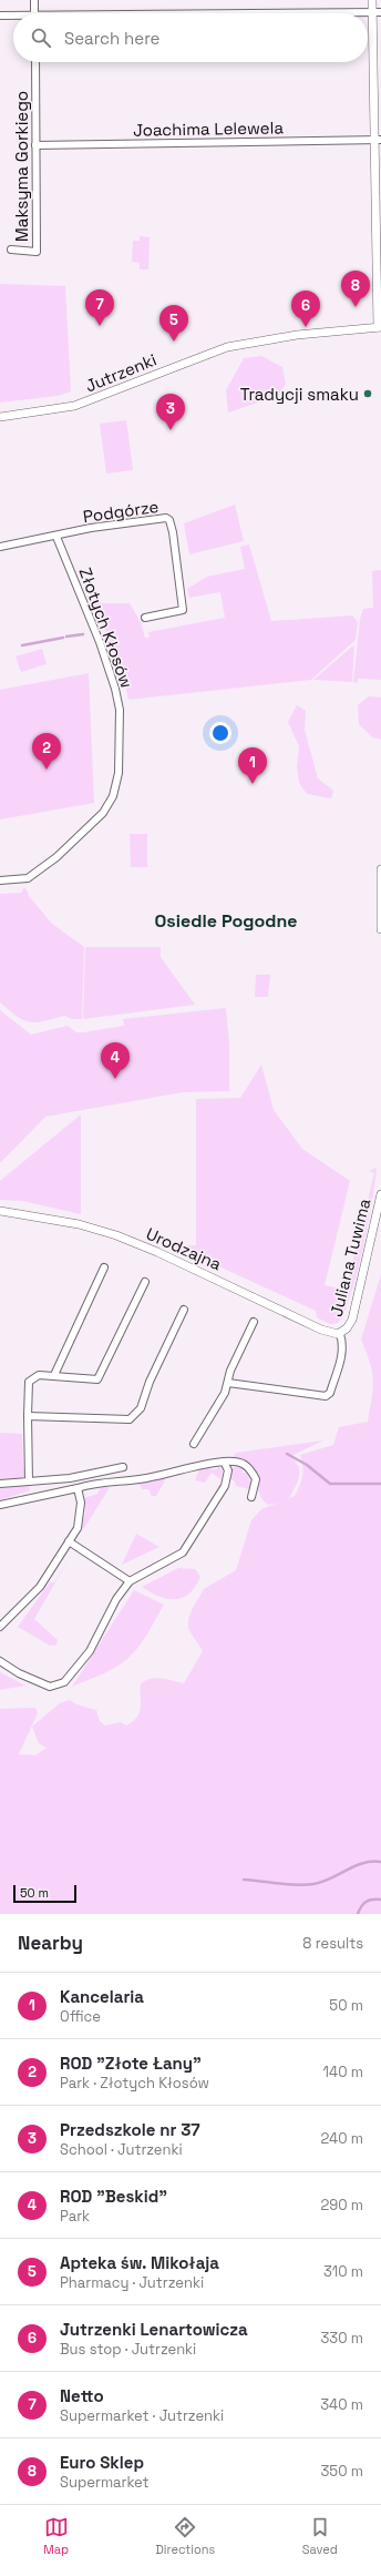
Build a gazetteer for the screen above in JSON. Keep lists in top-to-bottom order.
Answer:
{
  "streets": {
    "street": [
      "Joachima Lelewela",
      "Maksyma Gorkiego",
      "Jutrzenki",
      "Podgórze",
      "Złotych Kłosów",
      "Urodzajna",
      "Juliana Tuwima"
    ]
  },
  "crossings": [
    ["Joachima Lelewela", "Maksyma Gorkiego"],
    ["Podgórze", "Złotych Kłosów"],
    ["Urodzajna", "Juliana Tuwima"]
  ],
  "districts": ["Osiedle Pogodne"],
  "places": ["Tradycji smaku"],
  "scale_bar": "50 m",
  "page": {
    "search": "Search here",
    "pins": [
      "8",
      "7",
      "6",
      "5",
      "3",
      "2",
      "1",
      "4"
    ],
    "scale": "50 m",
    "heading": ["Nearby", "8 results"],
    "list": [
      {
        "mark": "1",
        "name": "Kancelaria",
        "note": "Office",
        "value": "50 m"
      },
      {
        "mark": "2",
        "name": "ROD \"Złote Łany\"",
        "note": "Park · Złotych Kłosów",
        "value": "140 m"
      },
      {
        "mark": "3",
        "name": "Przedszkole nr 37",
        "note": "School · Jutrzenki",
        "value": "240 m"
      },
      {
        "mark": "4",
        "name": "ROD \"Beskid\"",
        "note": "Park",
        "value": "290 m"
      },
      {
        "mark": "5",
        "name": "Apteka św. Mikołaja",
        "note": "Pharmacy · Jutrzenki",
        "value": "310 m"
      },
      {
        "mark": "6",
        "name": "Jutrzenki Lenartowicza",
        "note": "Bus stop · Jutrzenki",
        "value": "330 m"
      },
      {
        "mark": "7",
        "name": "Netto",
        "note": "Supermarket · Jutrzenki",
        "value": "340 m"
      },
      {
        "mark": "8",
        "name": "Euro Sklep",
        "note": "Supermarket",
        "value": "350 m"
      }
    ],
    "nav": ["Map", "Directions", "Saved"]
  }
}
